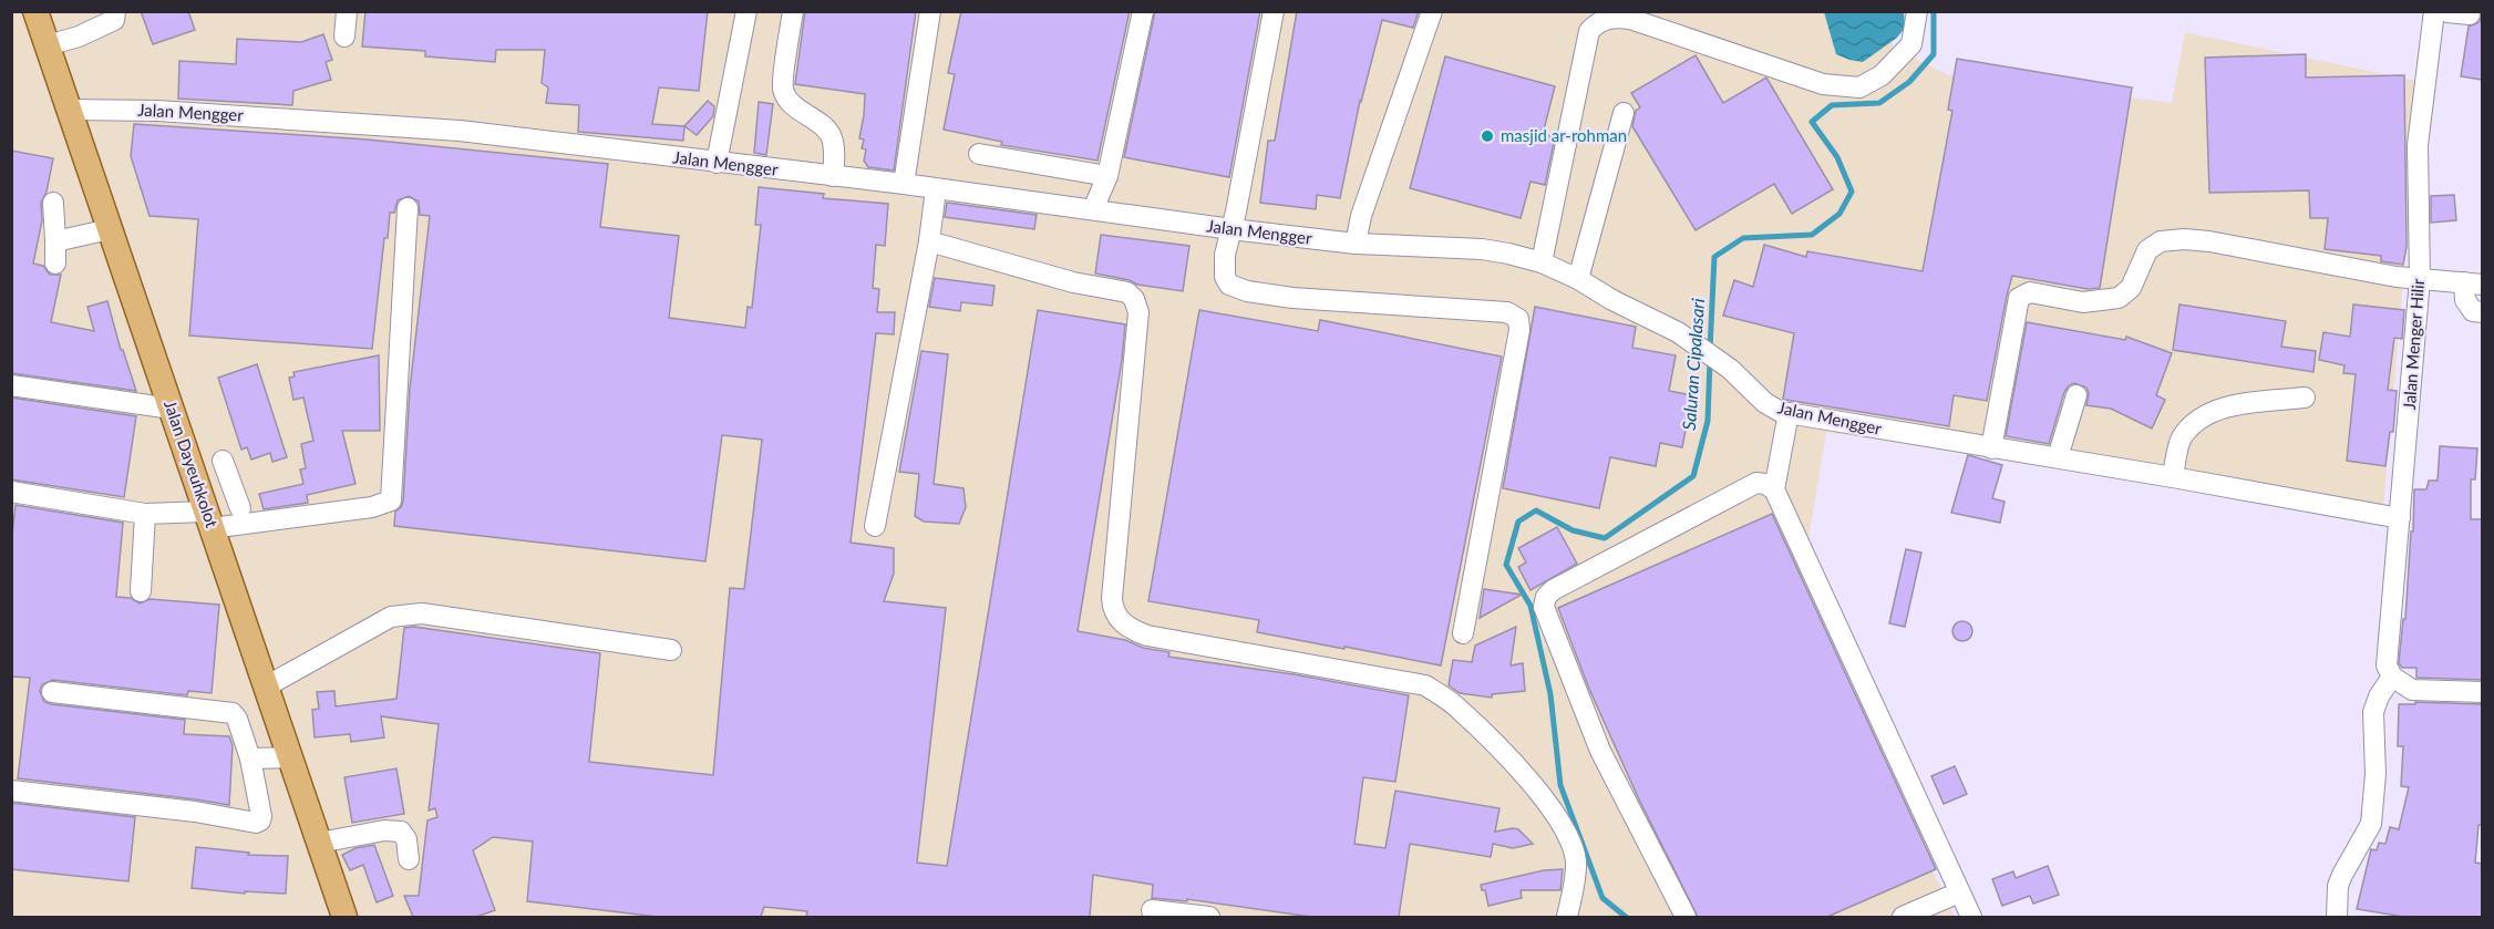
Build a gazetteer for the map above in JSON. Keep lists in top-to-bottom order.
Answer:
{
  "streets": {
    "main road": ["Jalan Dayeuhkolot"],
    "street": ["Jalan Mengger", "Jalan Menger Hilir"]
  },
  "crossings": [
    ["Jalan Mengger", "Jalan Menger Hilir"],
    ["Jalan Mengger", "Jalan Dayeuhkolot"]
  ],
  "water": ["Saluran Cipalasari"],
  "places": ["masjid ar-rohman"]
}
